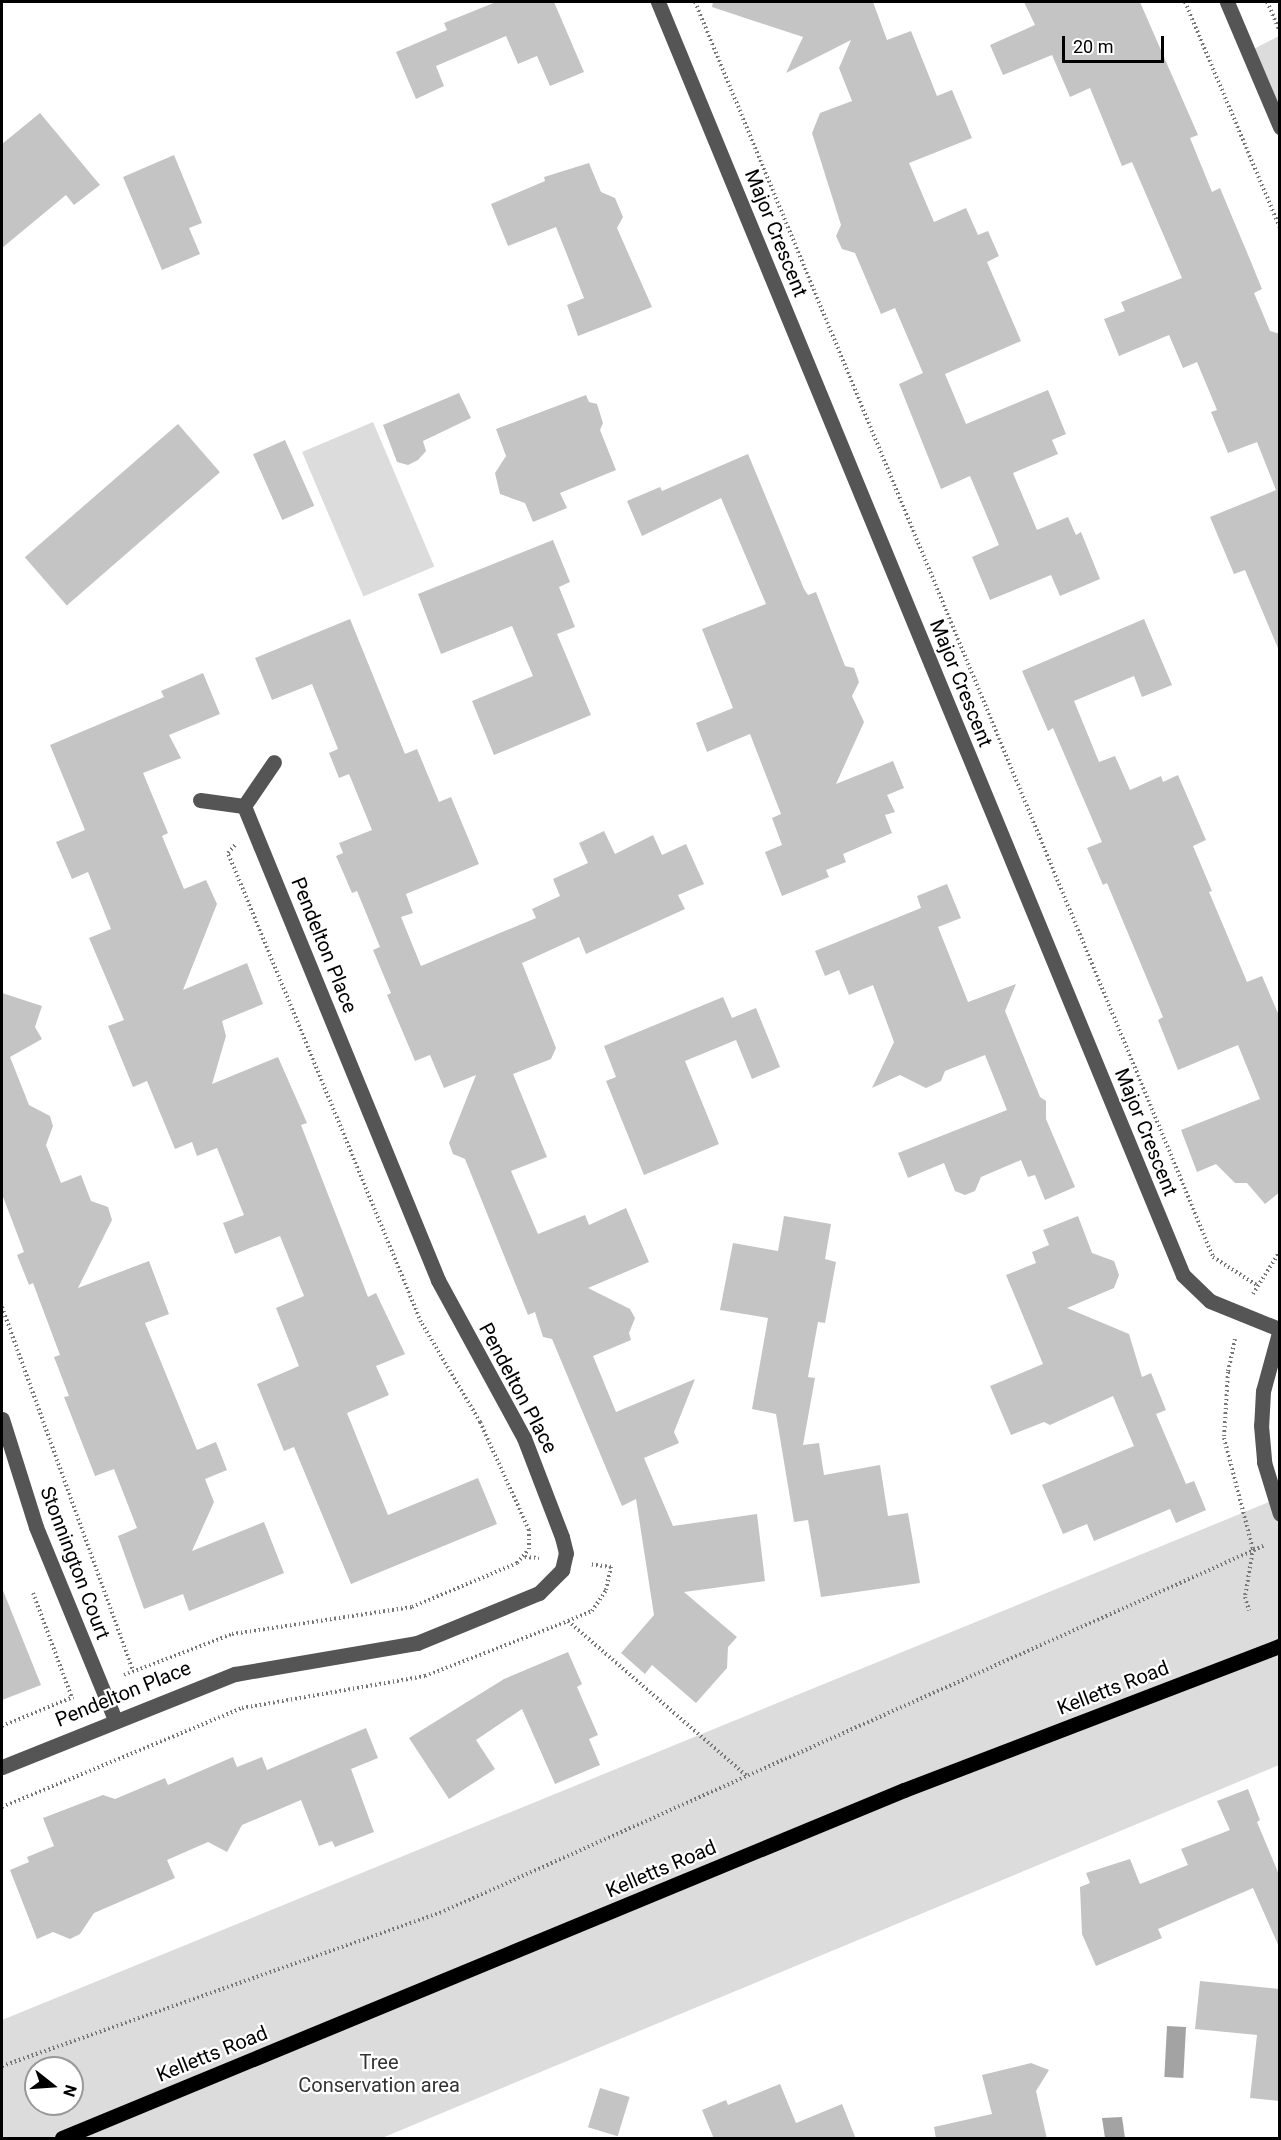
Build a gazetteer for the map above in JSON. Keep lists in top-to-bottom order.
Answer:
{
  "streets": {
    "main road": ["Kelletts Road"],
    "street": ["Major Crescent", "Pendelton Place", "Stonnington Court"]
  },
  "crossings": [
    ["Pendelton Place", "Stonnington Court"]
  ],
  "parks": ["Tree Conservation area"],
  "scale_bar": "20 m",
  "north": "right"
}
